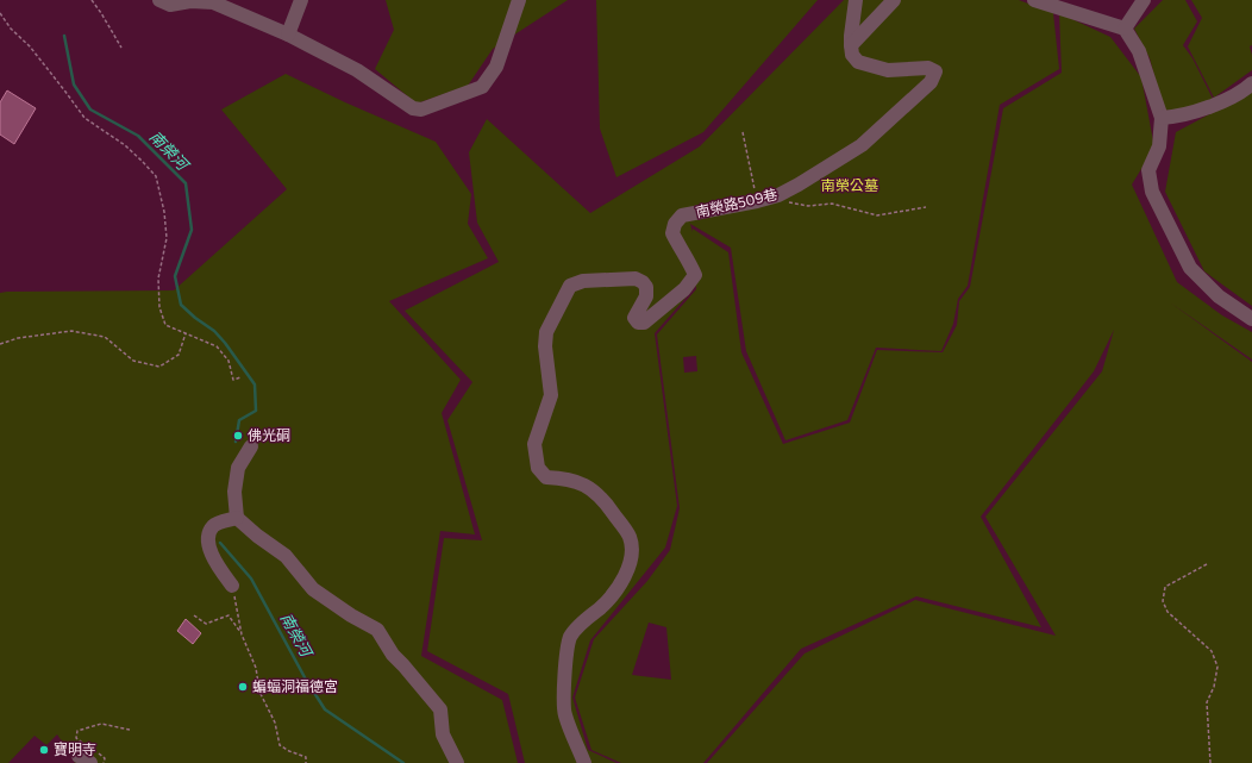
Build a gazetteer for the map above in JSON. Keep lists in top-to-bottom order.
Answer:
{
  "streets": {
    "lane": ["南榮路509巷"]
  },
  "water": ["南榮河"],
  "parks": ["南榮公墓"],
  "places": ["佛光硐", "蝙蝠洞福德宮", "寶明寺"]
}
